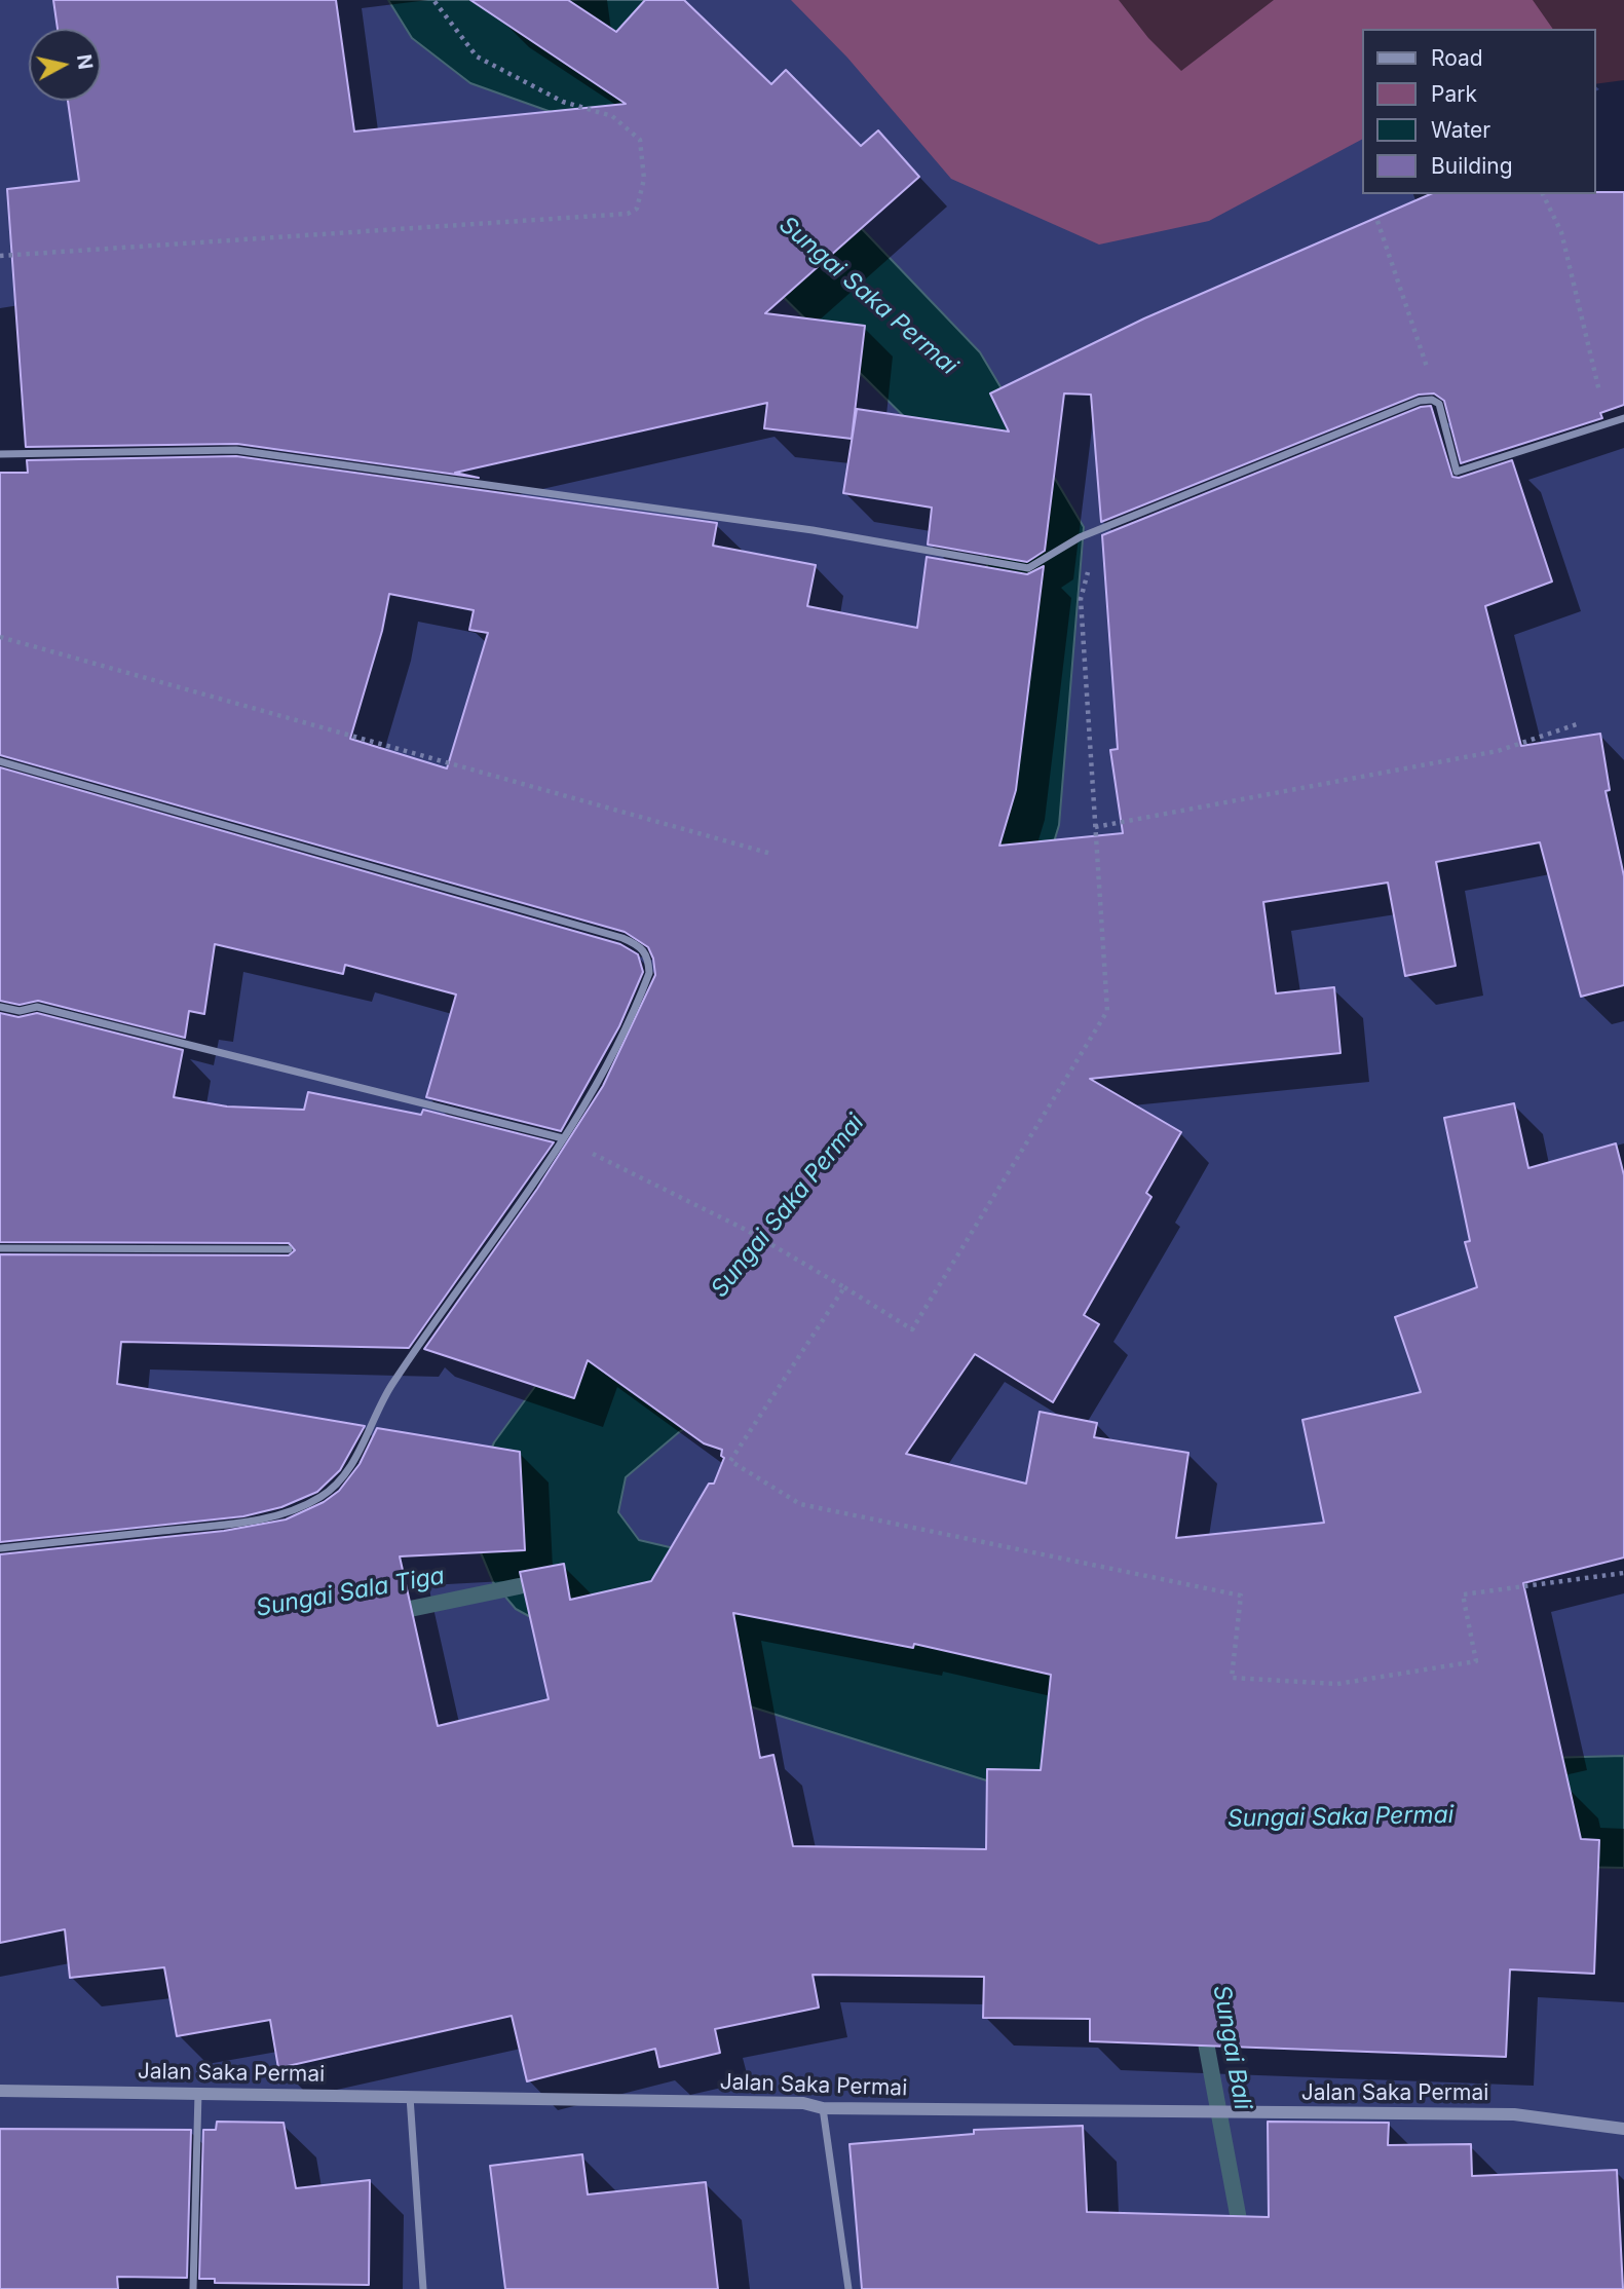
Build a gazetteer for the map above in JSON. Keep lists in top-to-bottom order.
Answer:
{
  "streets": {
    "street": ["Jalan Saka Permai"]
  },
  "water": ["Sungai Saka Permai", "Sungai Sala Tiga", "Sungai Bali"],
  "legend": [
    "Road",
    "Park",
    "Water",
    "Building"
  ],
  "north": "right"
}
